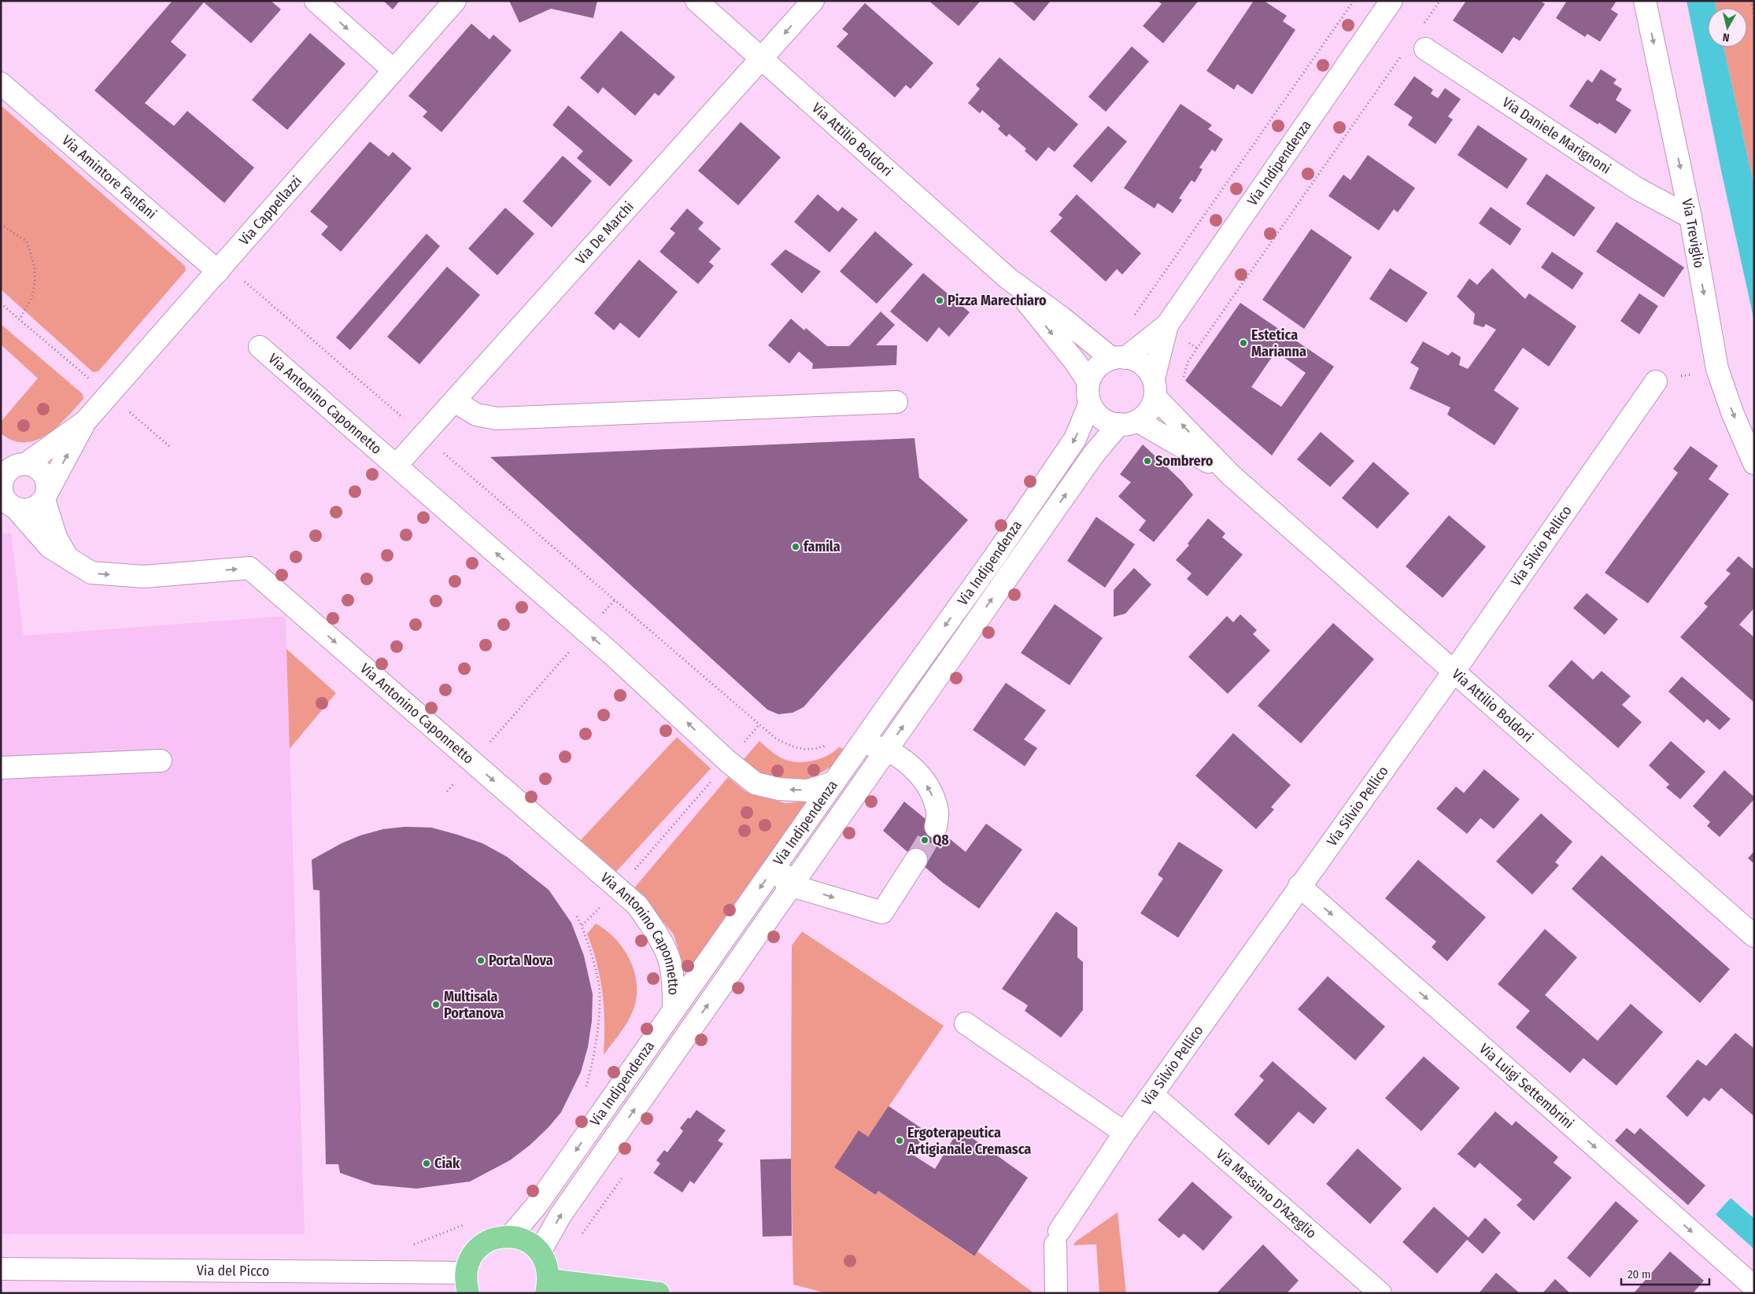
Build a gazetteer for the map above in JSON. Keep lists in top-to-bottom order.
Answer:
{
  "streets": {
    "street": [
      "Via Daniele Marignoni",
      "Via Attilio Boldori",
      "Via Indipendenza",
      "Via Amintore Fanfani",
      "Via Cappellazzi",
      "Via De Marchi",
      "Via Treviglio",
      "Via Antonino Caponnetto",
      "Via Silvio Pellico",
      "Via Luigi Settembrini",
      "Via Massimo D'Azeglio",
      "Via del Picco"
    ]
  },
  "crossings": [
    ["Via Daniele Marignoni", "Via Treviglio"],
    ["Via Attilio Boldori", "Via Indipendenza"],
    ["Via Attilio Boldori", "Via De Marchi"],
    ["Via Attilio Boldori", "Via Silvio Pellico"],
    ["Via Indipendenza", "Via Antonino Caponnetto"],
    ["Via Amintore Fanfani", "Via Cappellazzi"],
    ["Via Cappellazzi", "Via Antonino Caponnetto"],
    ["Via De Marchi", "Via Antonino Caponnetto"],
    ["Via Silvio Pellico", "Via Luigi Settembrini"],
    ["Via Silvio Pellico", "Via Massimo D'Azeglio"]
  ],
  "one_way": ["Via Treviglio", "Via Luigi Settembrini"],
  "places": [
    "Pizza Marechiaro",
    "Estetica Marianna",
    "Sombrero",
    "famila",
    "Q8",
    "Porta Nova",
    "Multisala Portanova",
    "Ergoterapeutica Artigianale Cremasca",
    "Ciak"
  ],
  "scale_bar": "20 m",
  "north": "bottom"
}
